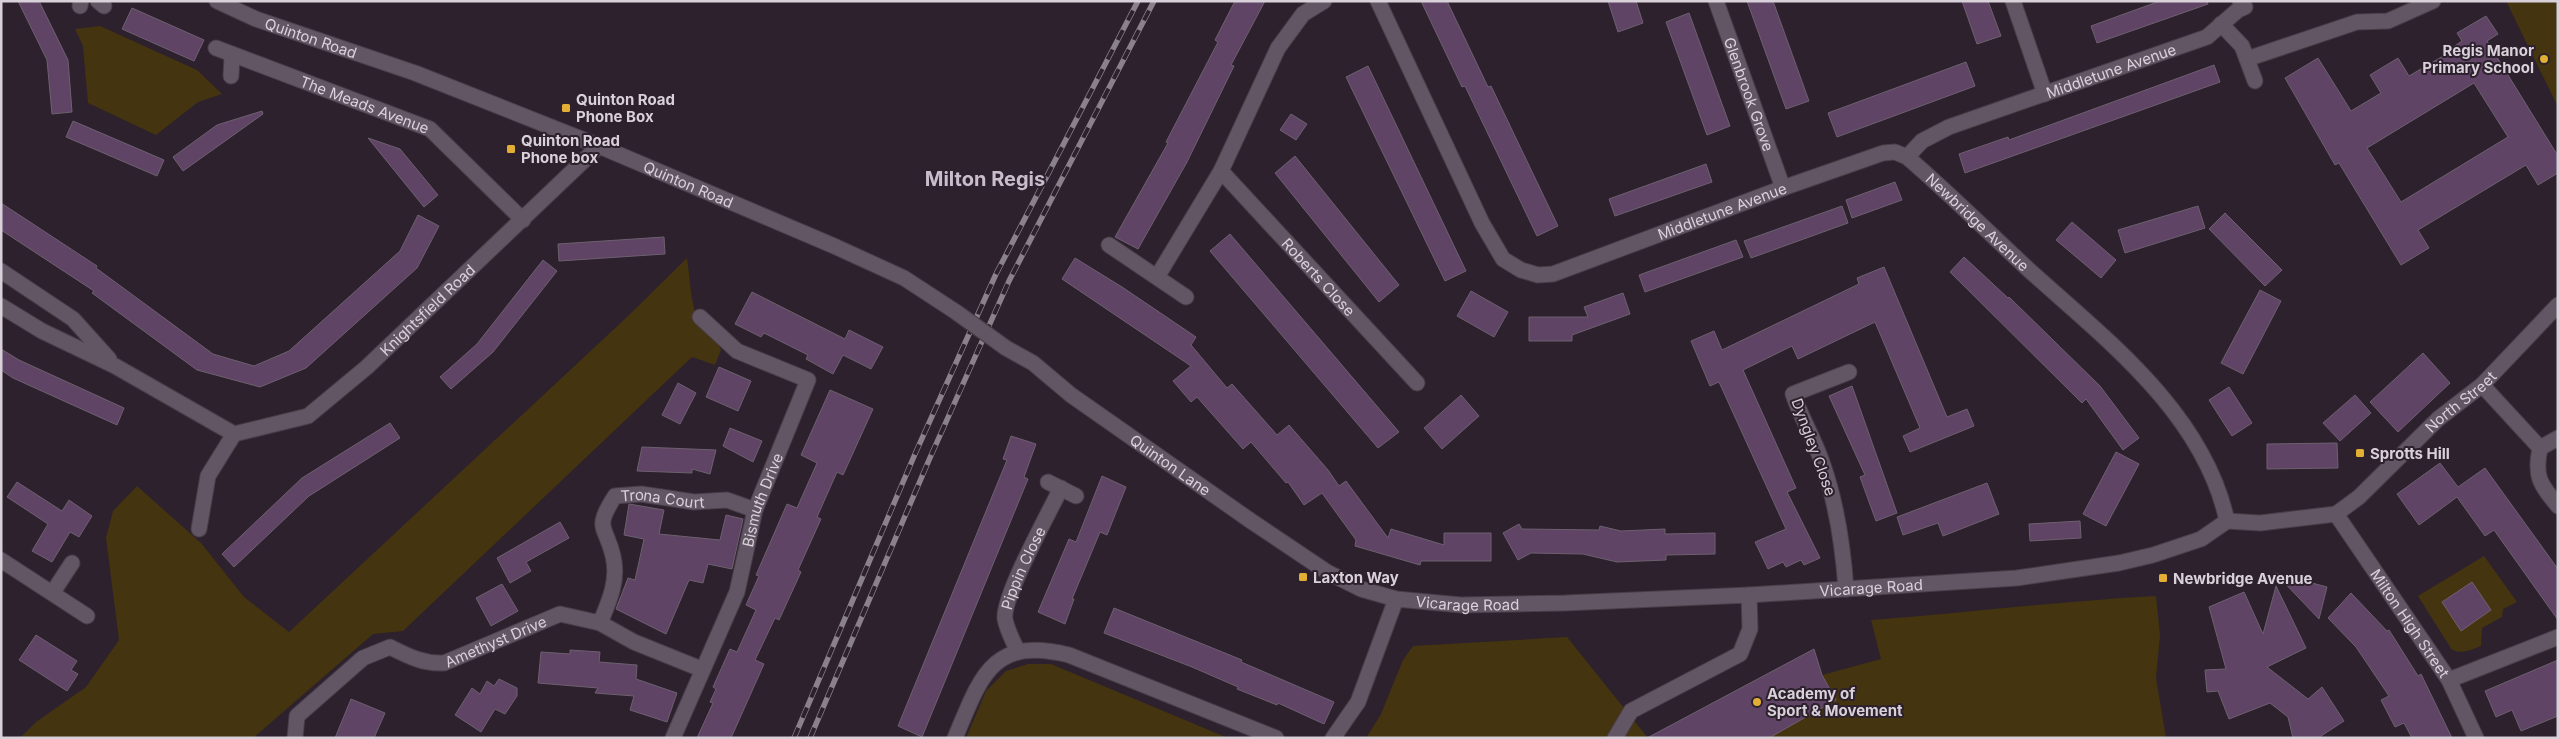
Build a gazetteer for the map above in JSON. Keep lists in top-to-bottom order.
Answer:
{
  "streets": {
    "street": [
      "Quinton Road",
      "Middletune Avenue",
      "Glenbrook Grove",
      "The Meads Avenue",
      "Newbridge Avenue",
      "Roberts Close",
      "Knightsfield Road",
      "North Street",
      "Dyngley Close",
      "Quinton Lane",
      "Trona Court",
      "Bismuth Drive",
      "Pippin Close",
      "Vicarage Road",
      "Milton High Street",
      "Amethyst Drive"
    ]
  },
  "crossings": [
    ["Quinton Road", "Knightsfield Road"],
    ["Quinton Road", "Quinton Lane"],
    ["Middletune Avenue", "Glenbrook Grove"],
    ["Middletune Avenue", "Newbridge Avenue"],
    ["The Meads Avenue", "Knightsfield Road"],
    ["Newbridge Avenue", "Vicarage Road"],
    ["North Street", "Milton High Street"],
    ["Dyngley Close", "Vicarage Road"],
    ["Quinton Lane", "Vicarage Road"],
    ["Trona Court", "Bismuth Drive"],
    ["Trona Court", "Amethyst Drive"],
    ["Bismuth Drive", "Amethyst Drive"]
  ],
  "districts": ["Milton Regis"],
  "places": {
    "other": ["Regis Manor Primary School", "Academy of Sport & Movement"],
    "transit": [
      "Quinton Road Phone Box",
      "Quinton Road Phone box",
      "Sprotts Hill",
      "Laxton Way",
      "Newbridge Avenue"
    ]
  }
}
